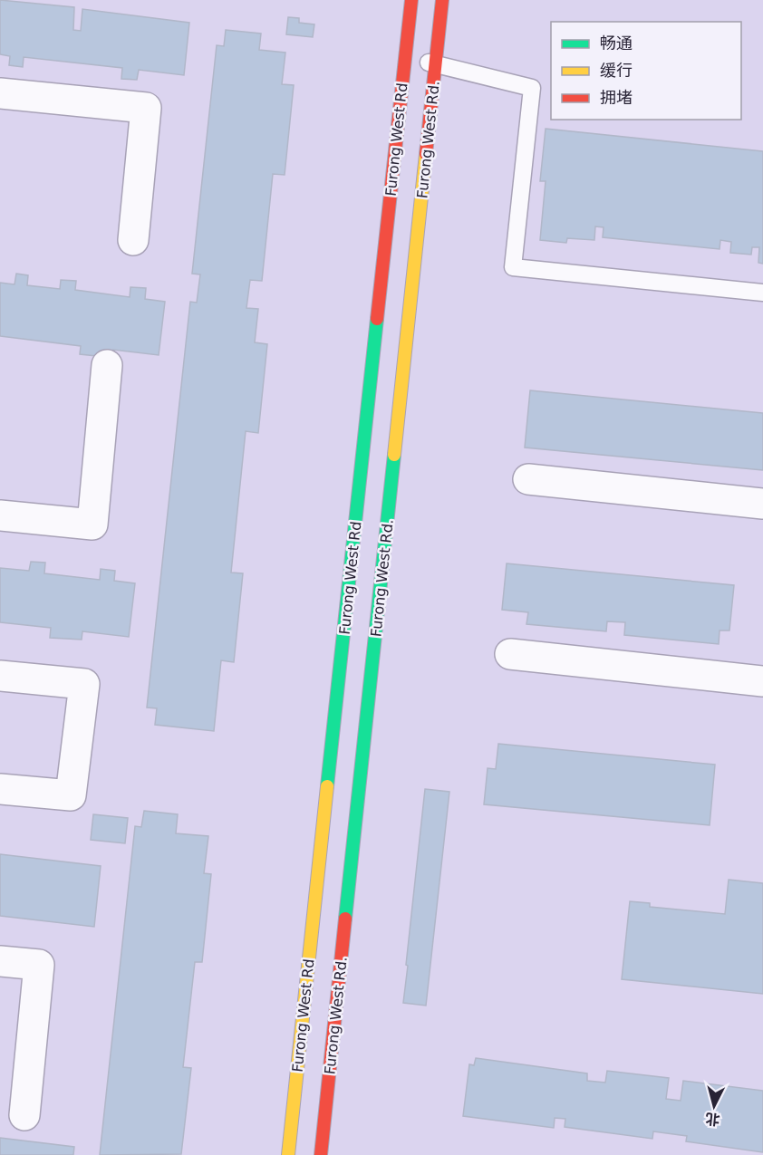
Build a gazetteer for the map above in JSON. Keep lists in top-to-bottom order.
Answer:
{
  "streets": {
    "main road": ["Furong West Rd", "Furong West Rd."]
  },
  "legend": ["畅通", "缓行", "拥堵"],
  "north": "bottom"
}
